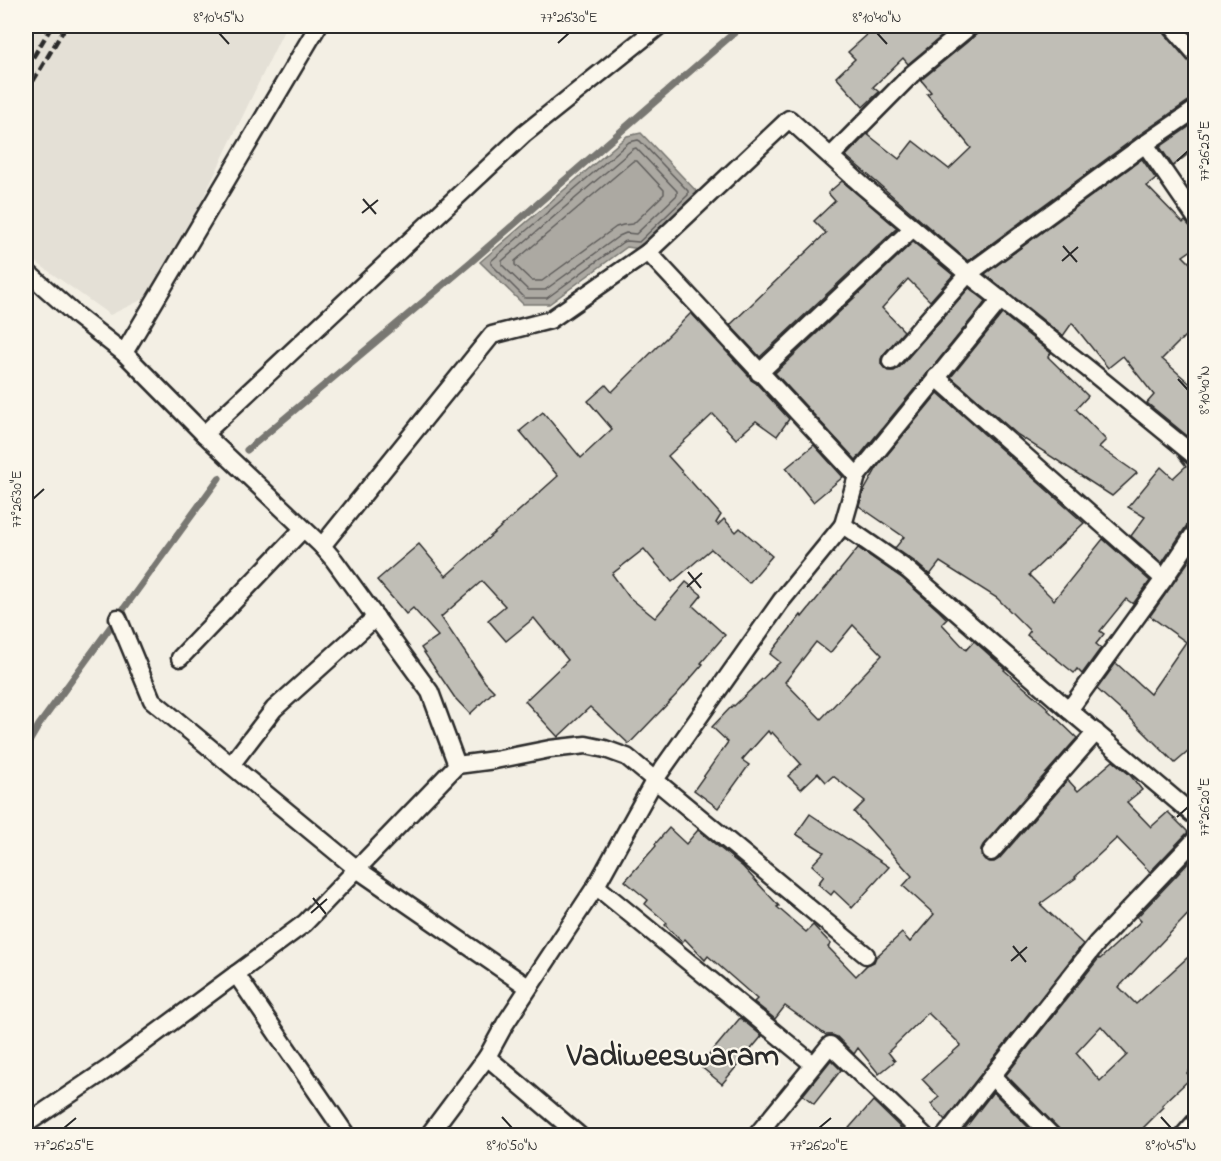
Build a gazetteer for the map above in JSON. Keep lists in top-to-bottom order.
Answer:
{
  "districts": ["Vadiweeswaram"],
  "coordinates": [
    "8°10'45\"N",
    "77°26'30\"E",
    "8°10'40\"N",
    "77°26'25\"E",
    "77°26'20\"E",
    "8°10'50\"N"
  ]
}
